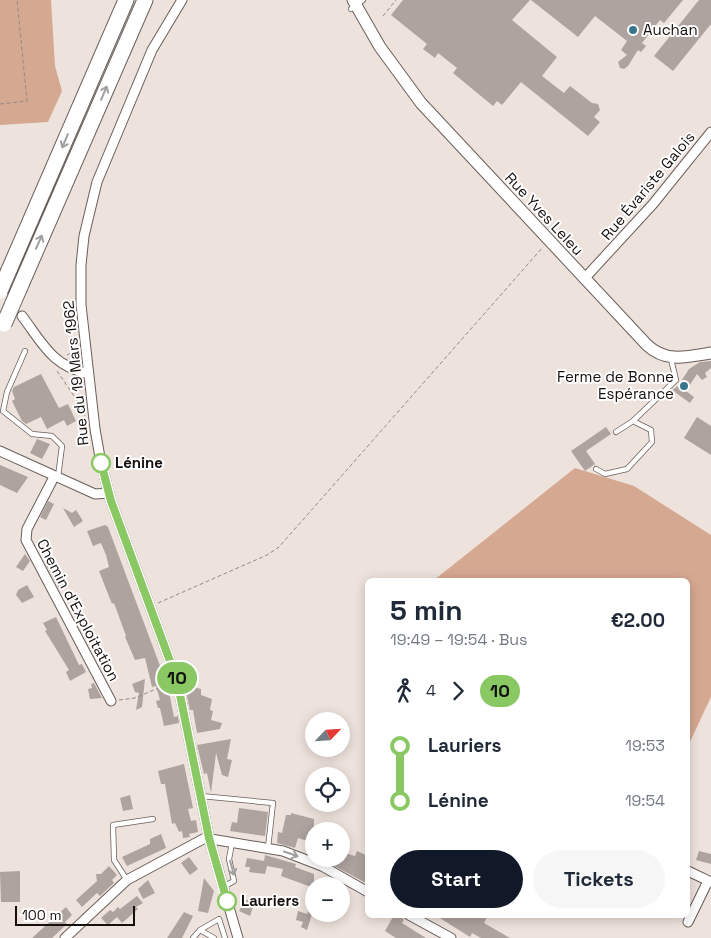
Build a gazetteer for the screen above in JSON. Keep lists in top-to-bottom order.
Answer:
{
  "streets": {
    "street": [
      "Rue Évariste Galois",
      "Rue Yves Leleu",
      "Rue du 19 Mars 1962",
      "Chemin d'Exploitation"
    ]
  },
  "crossings": [
    ["Rue Évariste Galois", "Rue Yves Leleu"]
  ],
  "places": [
    "Auchan",
    "Ferme de Bonne Espérance",
    "Lénine",
    "Lauriers"
  ],
  "lines": ["bus line 10"],
  "scale_bar": "100 m",
  "north": "top right",
  "page": {
    "on_map": "10",
    "heading": ["5 min", "19:49 – 19:54 · Bus", "€2.00"],
    "legs": ["4", "10"],
    "map_buttons": ["+", "−"],
    "list": [
      {
        "name": "Lauriers",
        "value": "19:53"
      },
      {
        "name": "Lénine",
        "value": "19:54"
      }
    ],
    "buttons": ["Start", "Tickets"],
    "scale": "100 m"
  }
}
